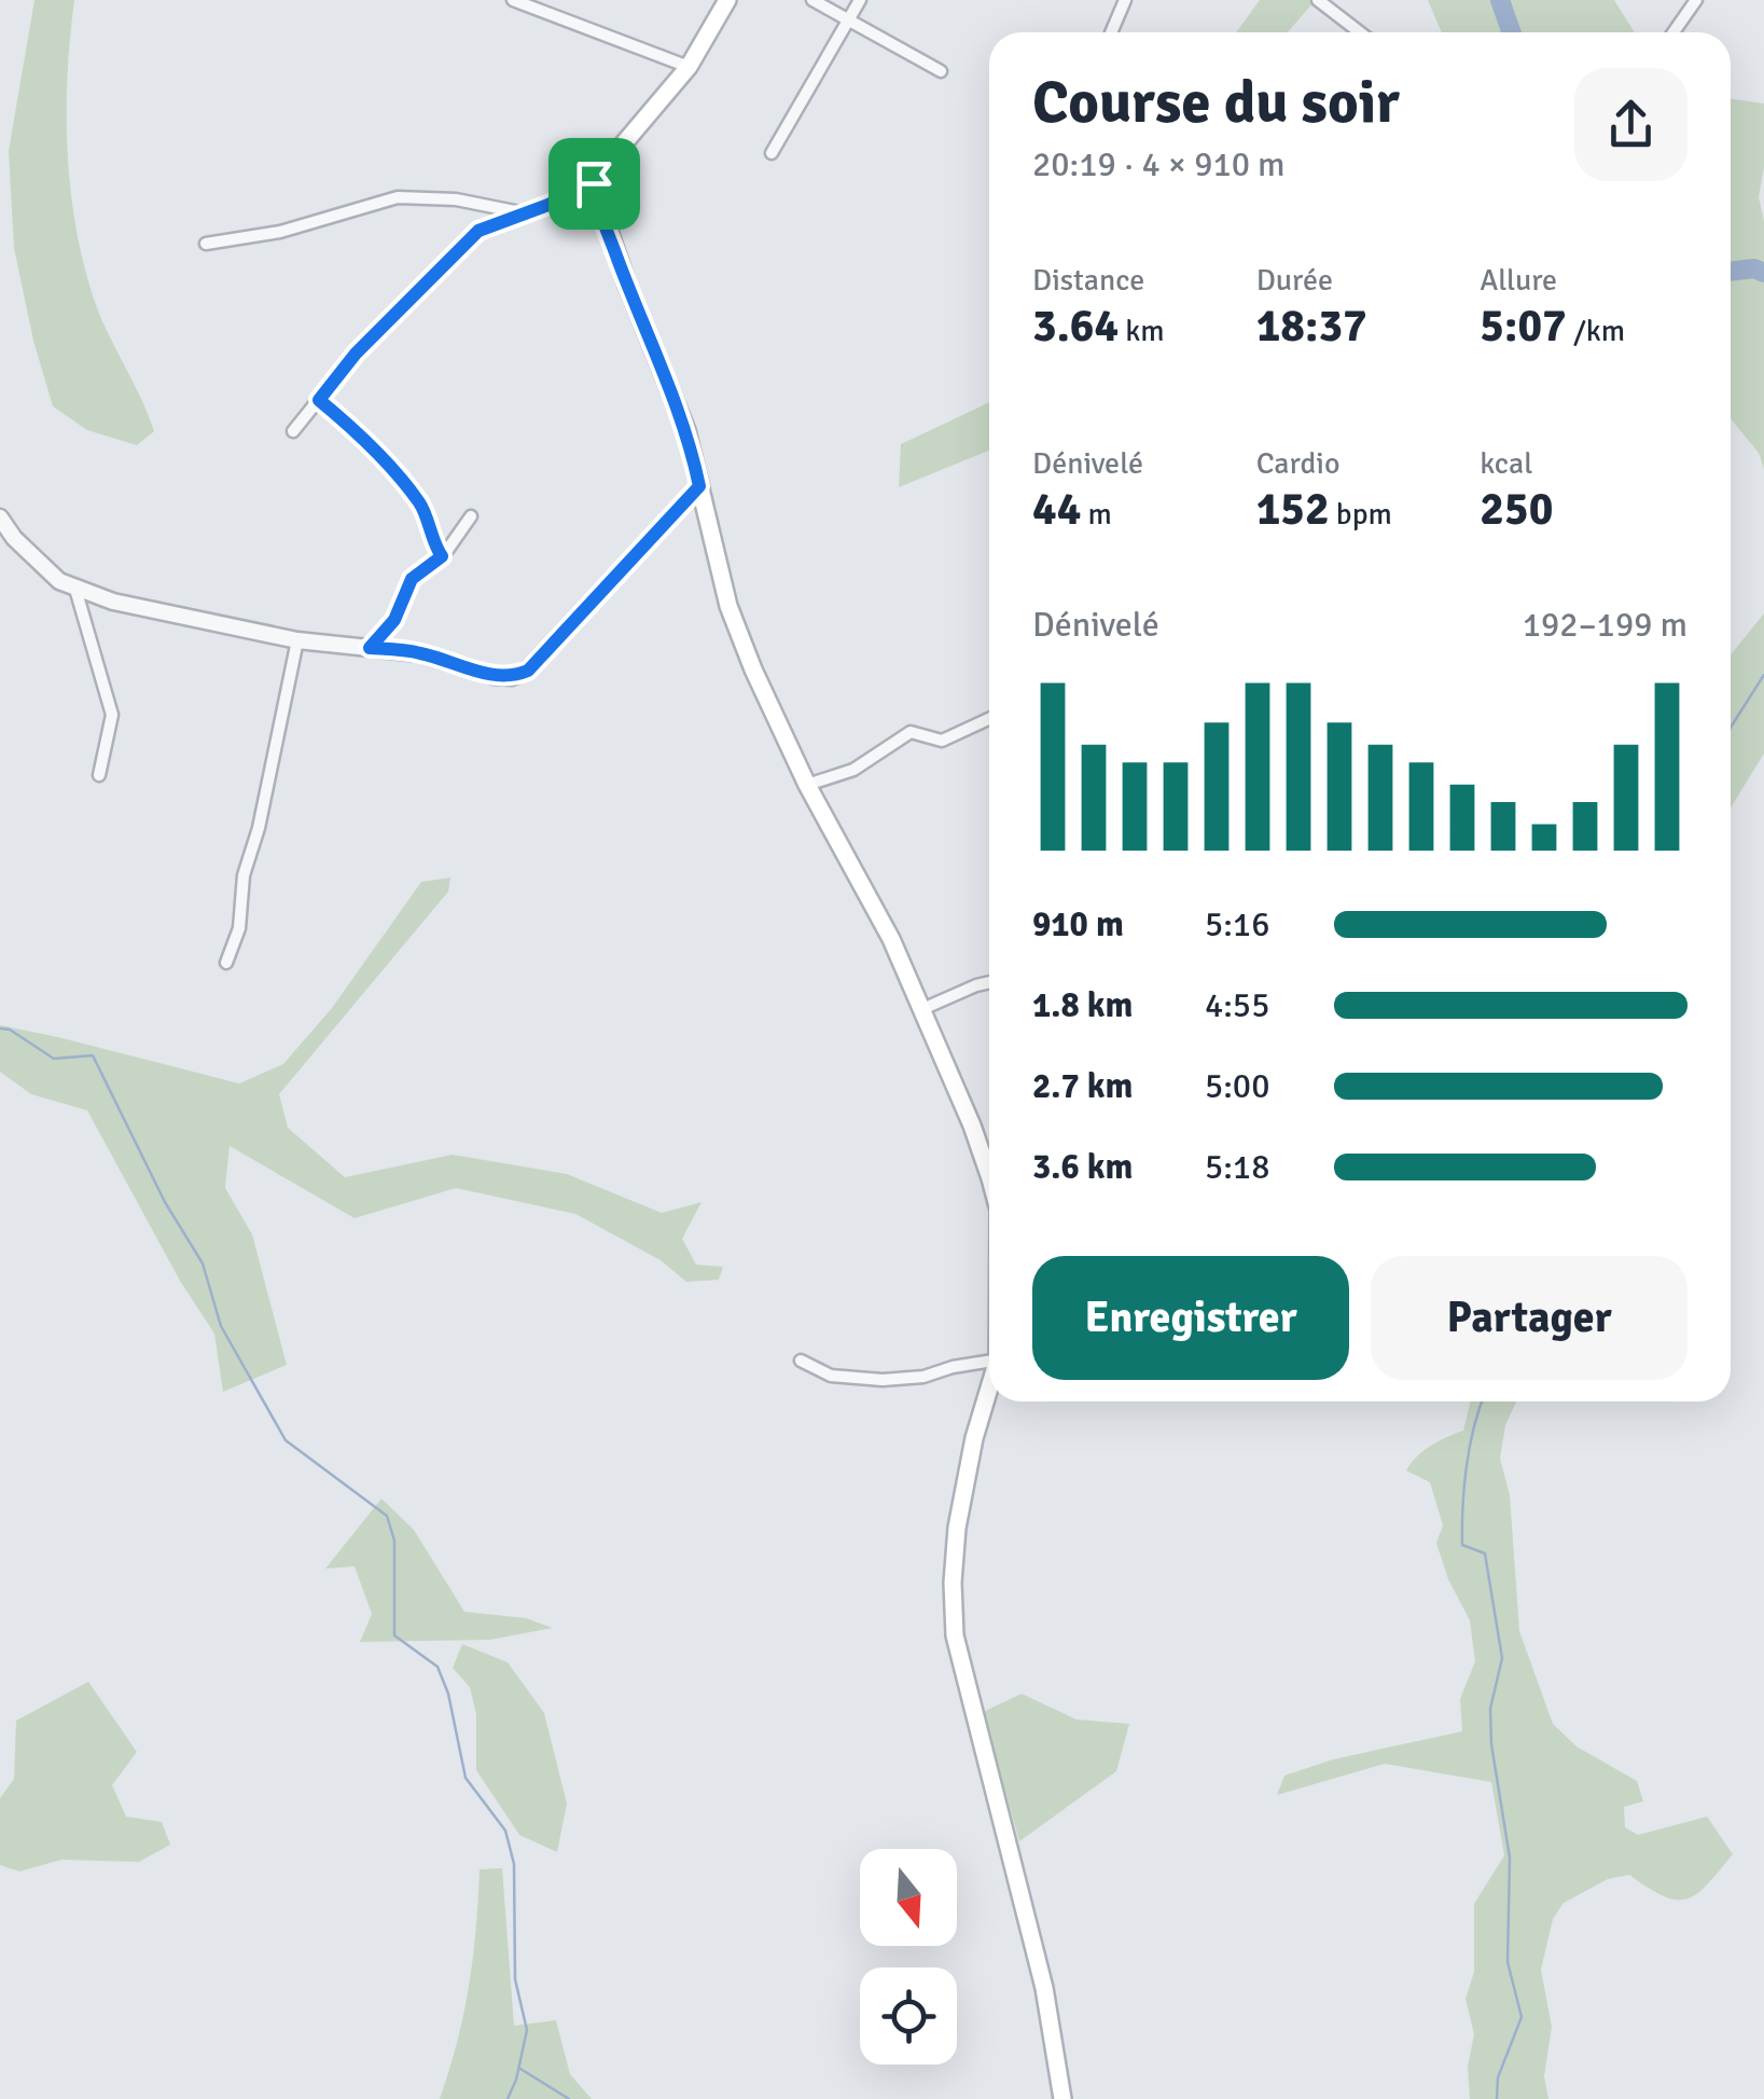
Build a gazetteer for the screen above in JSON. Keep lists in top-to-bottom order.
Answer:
{
  "north": "bottom",
  "page": {
    "heading": ["Course du soir", "20:19 · 4 × 910 m"],
    "stats": [
      ["Distance", "3.64 km"],
      ["Durée", "18:37"],
      ["Allure", "5:07 /km"],
      ["Dénivelé", "44 m"],
      ["Cardio", "152 bpm"],
      ["kcal", "250"]
    ],
    "chart": ["Dénivelé", "192–199 m"],
    "list": [
      {
        "name": "910 m",
        "note": "5:16"
      },
      {
        "name": "1.8 km",
        "note": "4:55"
      },
      {
        "name": "2.7 km",
        "note": "5:00"
      },
      {
        "name": "3.6 km",
        "note": "5:18"
      }
    ],
    "buttons": ["Enregistrer", "Partager"]
  }
}
